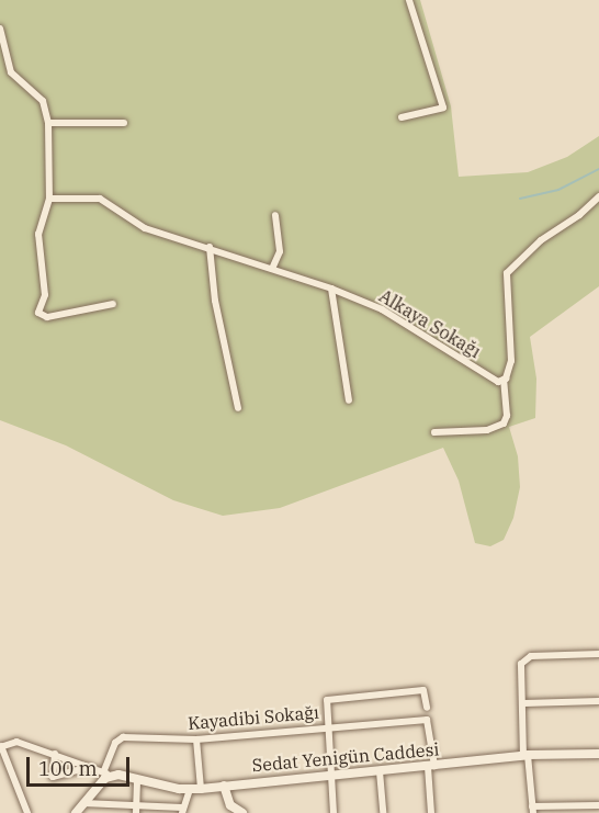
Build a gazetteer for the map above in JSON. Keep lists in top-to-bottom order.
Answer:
{
  "streets": {
    "street": ["Alkaya Sokağı", "Kayadibi Sokağı", "Sedat Yenigün Caddesi"]
  },
  "crossings": [
    ["Kayadibi Sokağı", "Sedat Yenigün Caddesi"]
  ],
  "scale_bar": "100 m"
}
